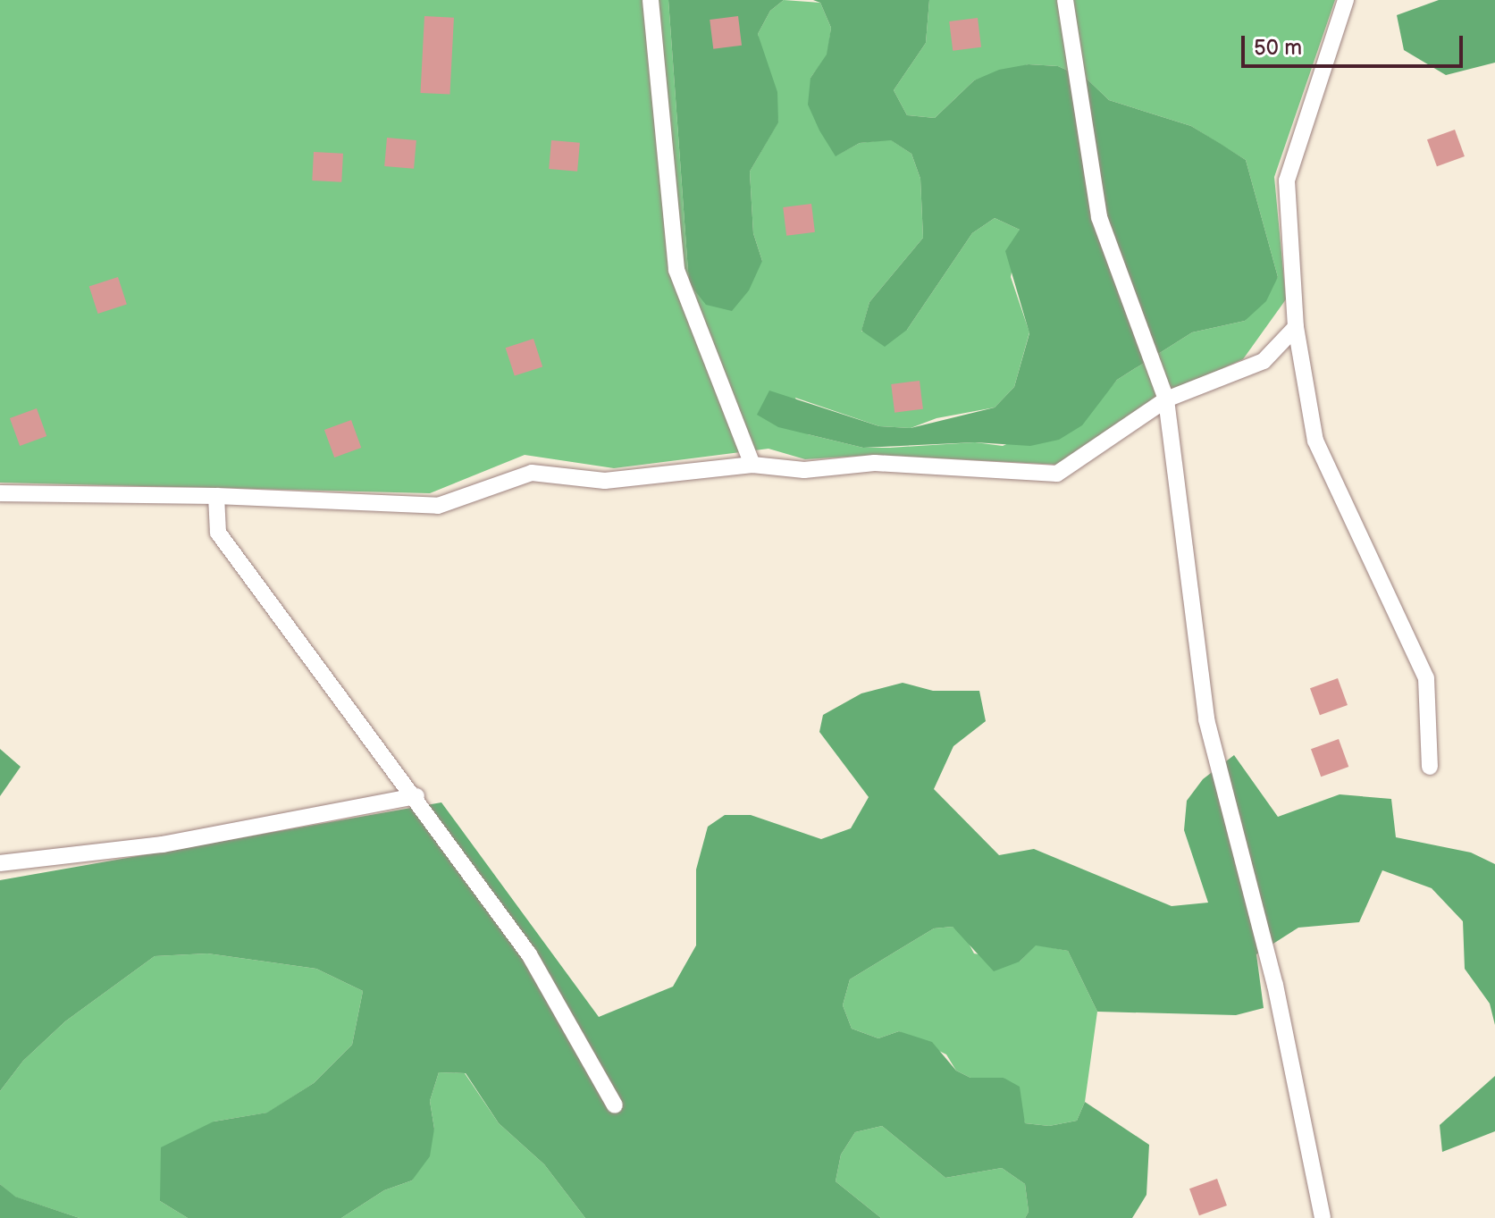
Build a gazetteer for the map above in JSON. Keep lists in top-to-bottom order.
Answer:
{
  "scale_bar": "50 m"
}
